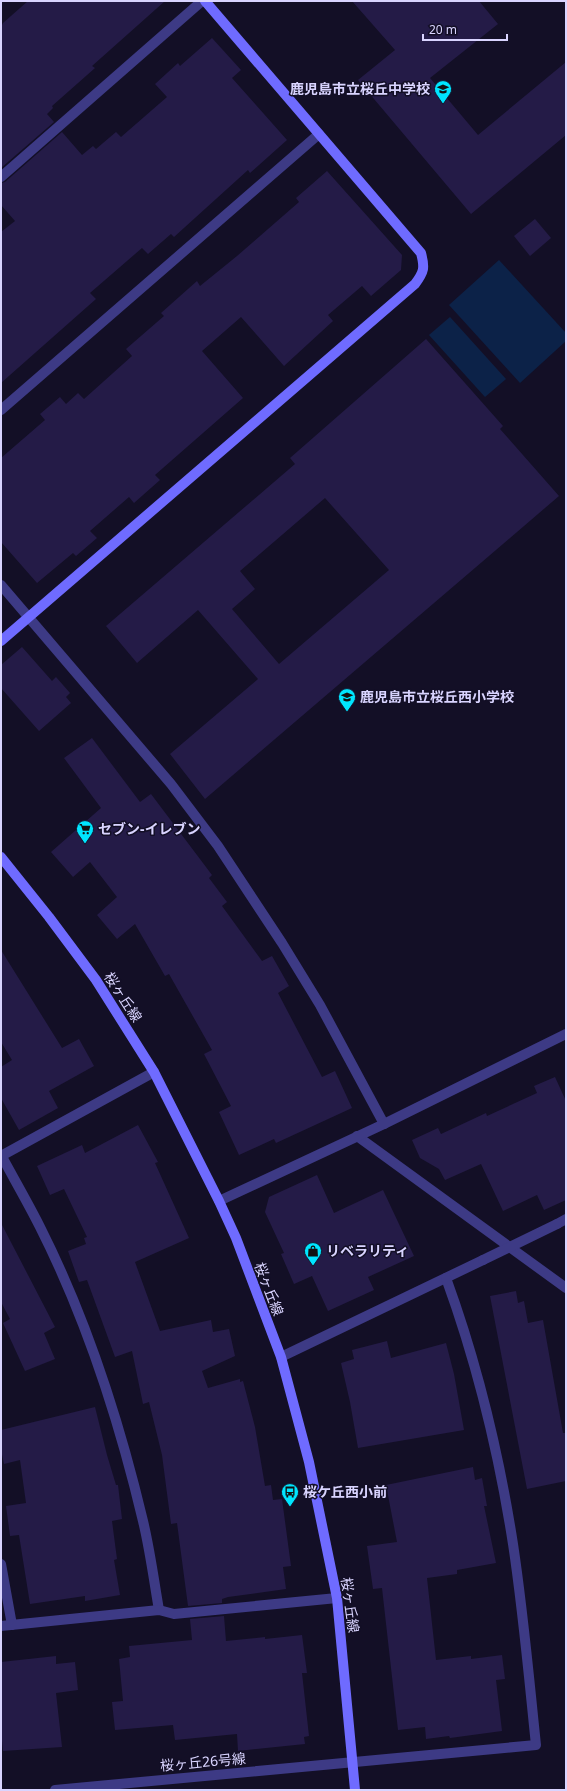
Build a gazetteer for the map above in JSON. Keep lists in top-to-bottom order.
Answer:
{
  "streets": {
    "street": ["桜ヶ丘線", "桜ヶ丘26号線"]
  },
  "crossings": [
    ["桜ヶ丘線", "桜ヶ丘26号線"]
  ],
  "places": {
    "school or university": ["鹿児島市立桜丘中学校", "鹿児島市立桜丘西小学校"],
    "supermarket": ["セブン-イレブン"],
    "shop": ["リベラリティ"],
    "bus stop": ["桜ケ丘西小前"]
  },
  "scale_bar": "20 m"
}
